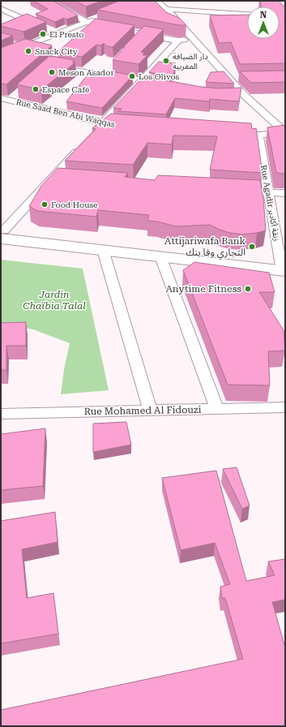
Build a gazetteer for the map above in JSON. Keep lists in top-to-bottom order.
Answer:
{
  "streets": {
    "street": ["Rue Saad Ben Abi Waqqas", "Rue Agadir زنقة أكادير", "Rue Mohamed Al Fidouzi"]
  },
  "parks": ["Jardin Chaïbia Talal"],
  "places": [
    "El Presto",
    "Snack City",
    "دار الضيافة المغربية",
    "Meson Asador",
    "Los Olivos",
    "Espace Café",
    "Food House",
    "Attijariwafa Bank التجاري وفا بنك",
    "Anytime Fitness"
  ],
  "north": "top"
}
